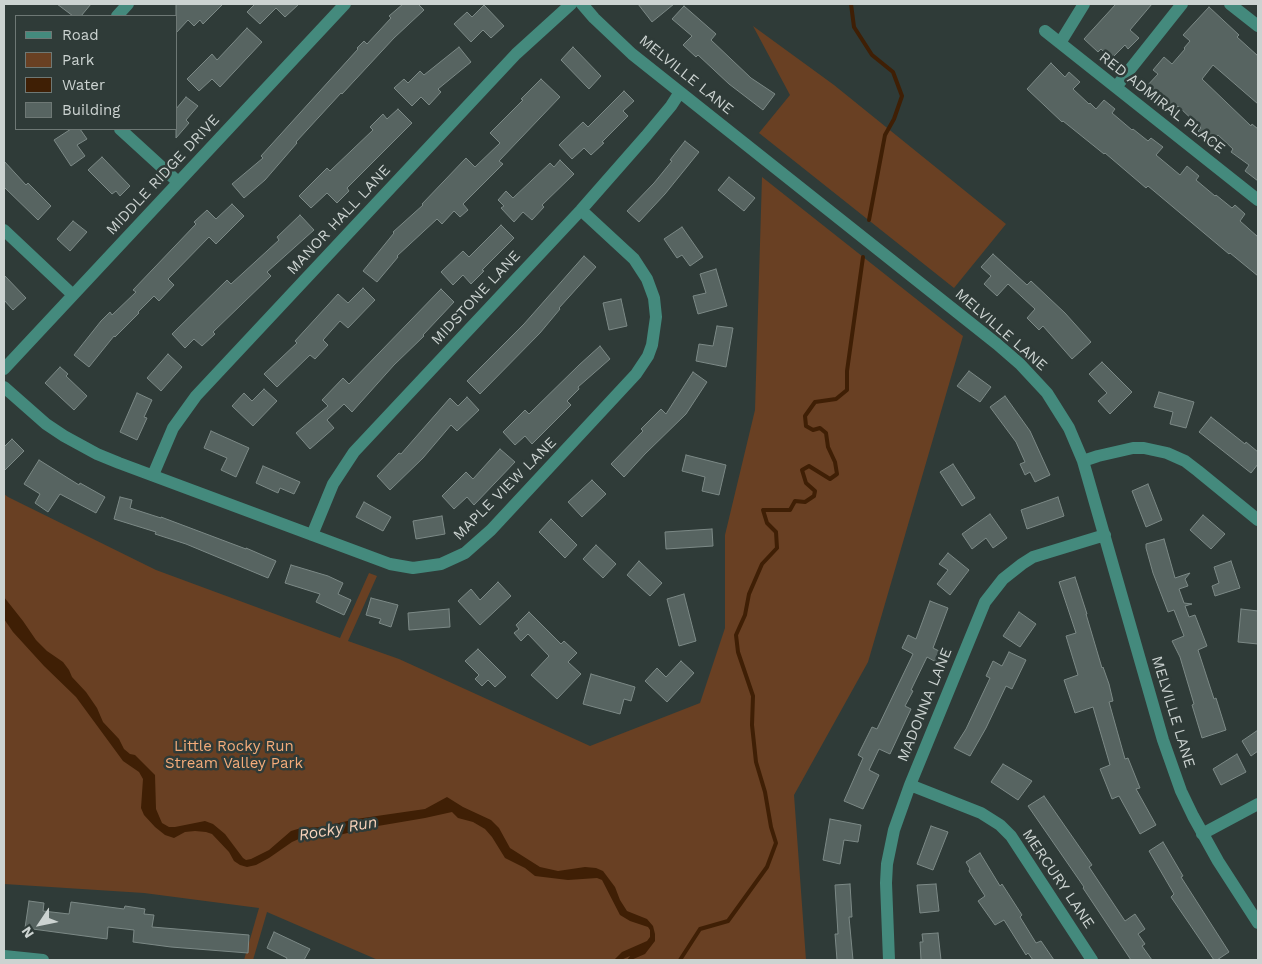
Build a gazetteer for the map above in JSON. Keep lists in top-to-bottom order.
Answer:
{
  "streets": {
    "street": [
      "MELVILLE LANE",
      "RED ADMIRAL PLACE",
      "MIDDLE RIDGE DRIVE",
      "MANOR HALL LANE",
      "MIDSTONE LANE",
      "MAPLE VIEW LANE",
      "MADONNA LANE",
      "MERCURY LANE"
    ]
  },
  "crossings": [
    ["MELVILLE LANE", "MIDSTONE LANE"],
    ["MELVILLE LANE", "MADONNA LANE"],
    ["MANOR HALL LANE", "MAPLE VIEW LANE"],
    ["MIDSTONE LANE", "MAPLE VIEW LANE"],
    ["MADONNA LANE", "MERCURY LANE"]
  ],
  "water": ["Rocky Run"],
  "parks": ["Little Rocky Run Stream Valley Park"],
  "legend": [
    "Road",
    "Park",
    "Water",
    "Building"
  ],
  "north": "bottom left"
}
